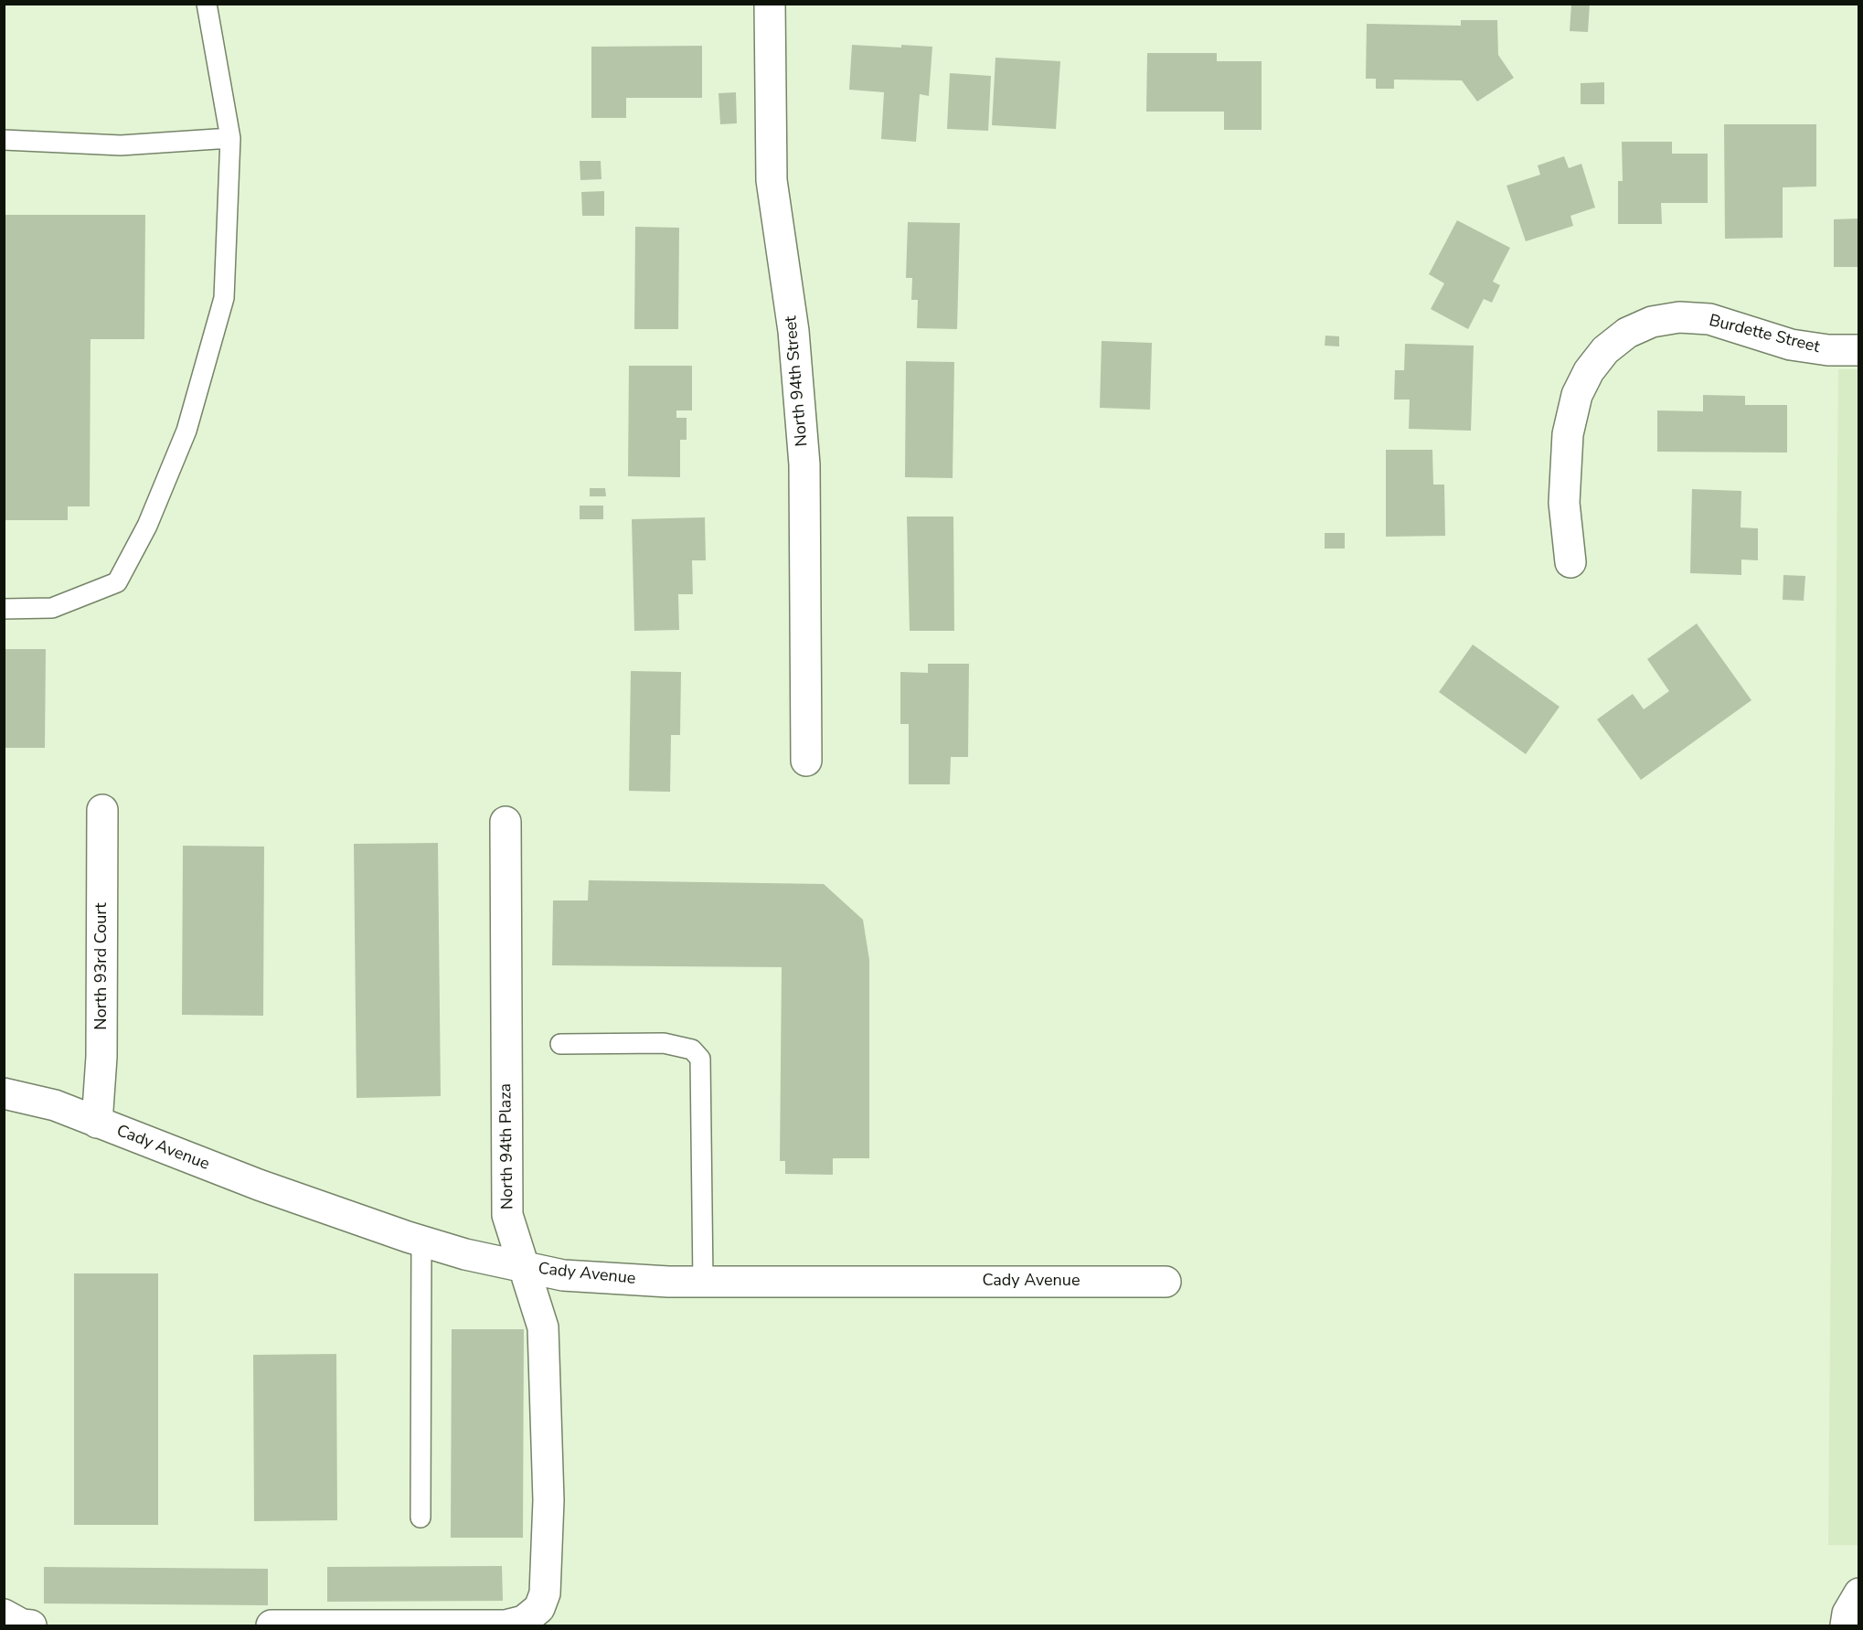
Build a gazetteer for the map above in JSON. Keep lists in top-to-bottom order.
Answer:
{
  "streets": {
    "street": [
      "Burdette Street",
      "North 94th Street",
      "North 93rd Court",
      "North 94th Plaza",
      "Cady Avenue"
    ]
  },
  "crossings": [
    ["North 93rd Court", "Cady Avenue"],
    ["North 94th Plaza", "Cady Avenue"]
  ]
}
